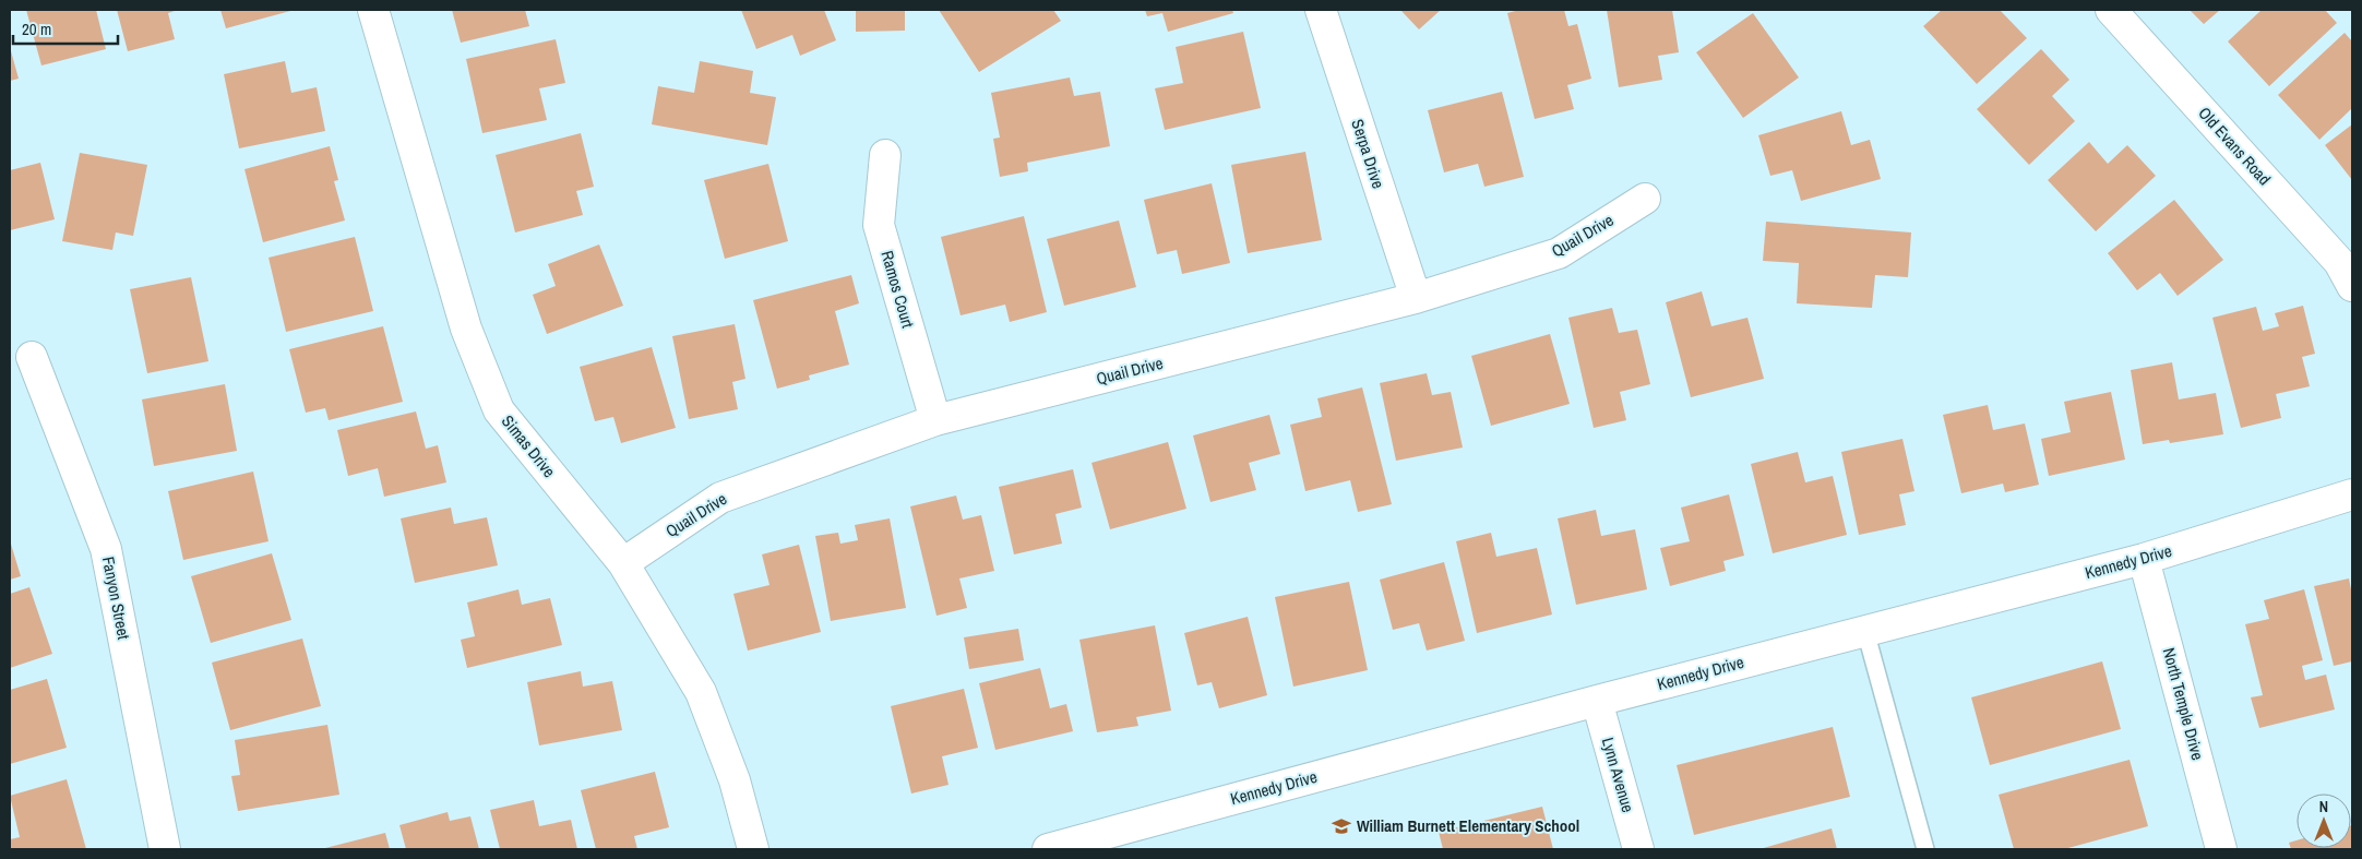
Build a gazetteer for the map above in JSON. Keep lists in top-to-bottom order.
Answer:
{
  "streets": {
    "street": [
      "Old Evans Road",
      "Serpa Drive",
      "Quail Drive",
      "Ramos Court",
      "Simas Drive",
      "Kennedy Drive",
      "Fanyon Street",
      "North Temple Drive",
      "Lynn Avenue"
    ]
  },
  "crossings": [
    ["Serpa Drive", "Quail Drive"],
    ["Quail Drive", "Ramos Court"],
    ["Quail Drive", "Simas Drive"],
    ["Kennedy Drive", "North Temple Drive"],
    ["Kennedy Drive", "Lynn Avenue"]
  ],
  "places": {
    "school or university": ["William Burnett Elementary School"]
  },
  "scale_bar": "20 m",
  "north": "top"
}
